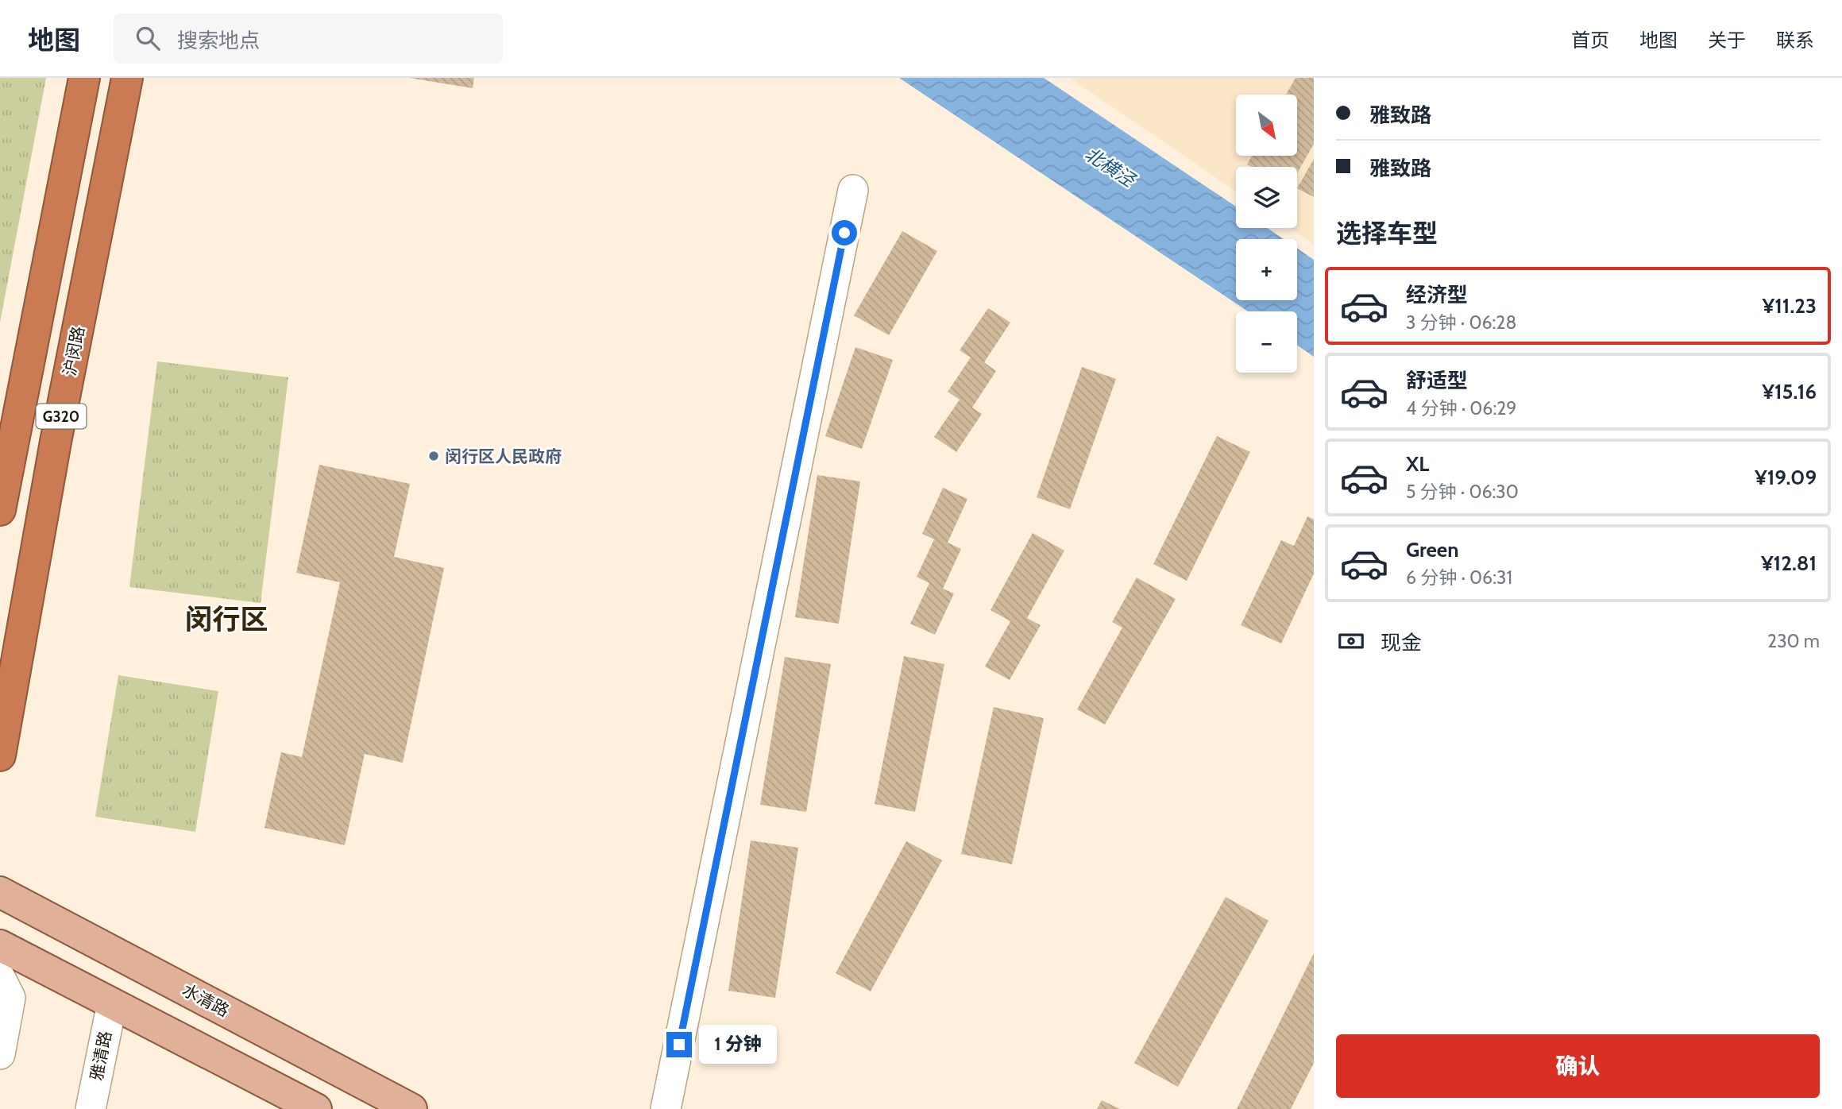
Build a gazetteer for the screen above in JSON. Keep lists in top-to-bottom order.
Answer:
{
  "streets": {
    "highway": ["沪闵路", "G320"],
    "main road": ["水清路"],
    "street": ["雅清路"]
  },
  "districts": ["闵行区"],
  "water": ["北横泾"],
  "places": ["闵行区人民政府"],
  "north": "bottom right",
  "page": {
    "header": "地图",
    "search": "搜索地点",
    "nav": [
      "首页",
      "地图",
      "关于",
      "联系"
    ],
    "banner": ["雅致路", "雅致路"],
    "map_buttons": ["+", "−"],
    "heading": "选择车型",
    "list": [
      {
        "name": "经济型",
        "note": "3 分钟 · 06:28",
        "value": "¥11.23"
      },
      {
        "name": "舒适型",
        "note": "4 分钟 · 06:29",
        "value": "¥15.16"
      },
      {
        "name": "XL",
        "note": "5 分钟 · 06:30",
        "value": "¥19.09"
      },
      {
        "name": "Green",
        "note": "6 分钟 · 06:31",
        "value": "¥12.81"
      }
    ],
    "pay": ["现金", "230 m"],
    "buttons": "确认",
    "bubble": "1 分钟"
  }
}
